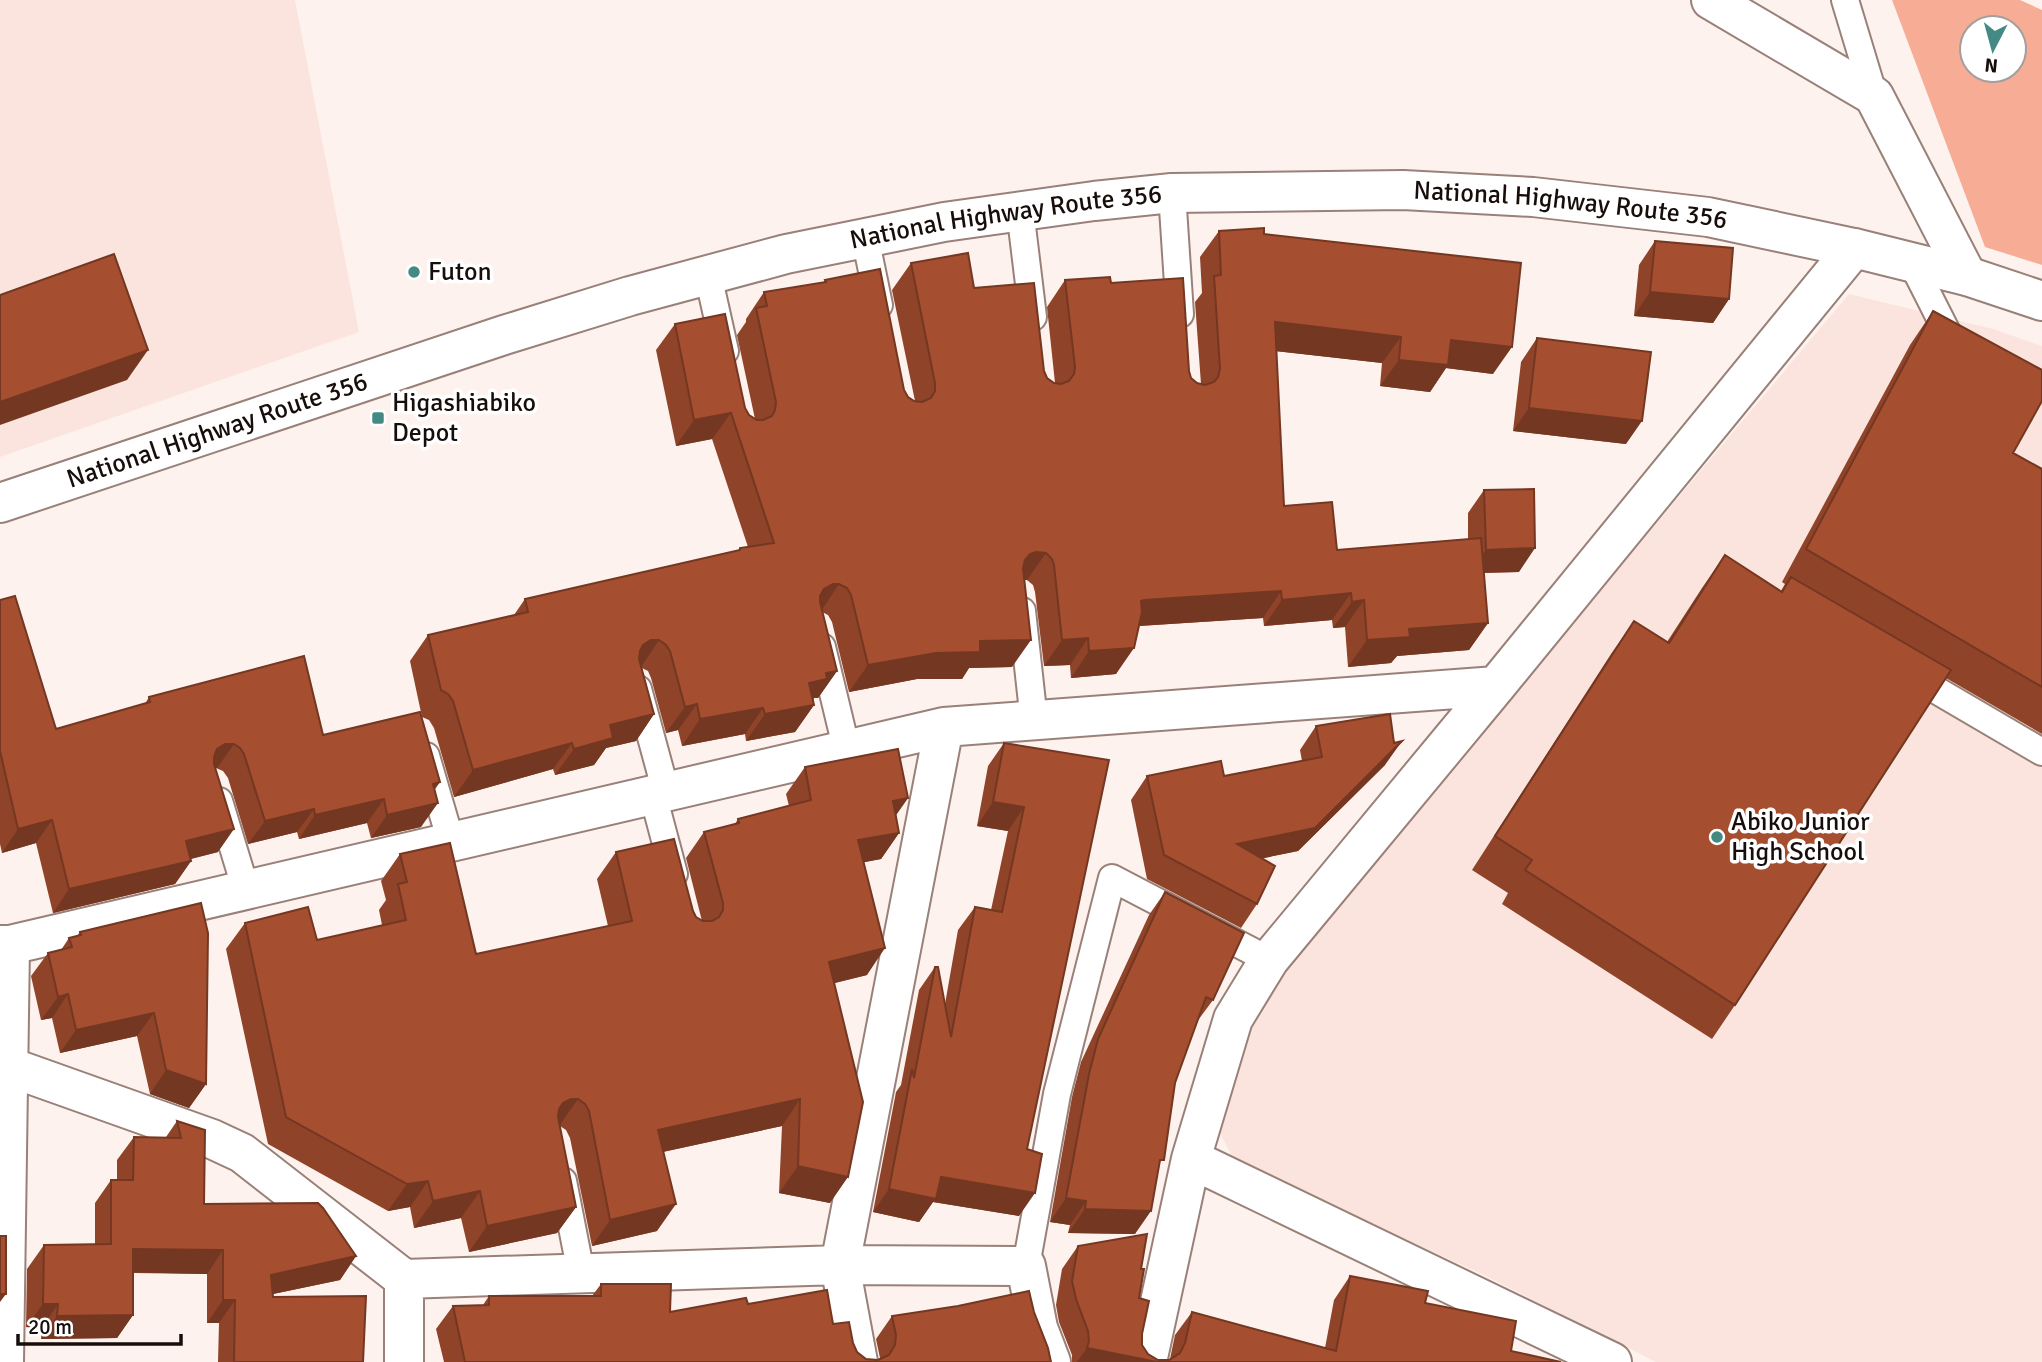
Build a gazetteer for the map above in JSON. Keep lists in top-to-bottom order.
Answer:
{
  "streets": {
    "main road": ["National Highway Route 356"]
  },
  "places": {
    "other": ["Futon", "Abiko Junior High School"],
    "transit": ["Higashiabiko Depot"]
  },
  "scale_bar": "20 m",
  "north": "bottom"
}
